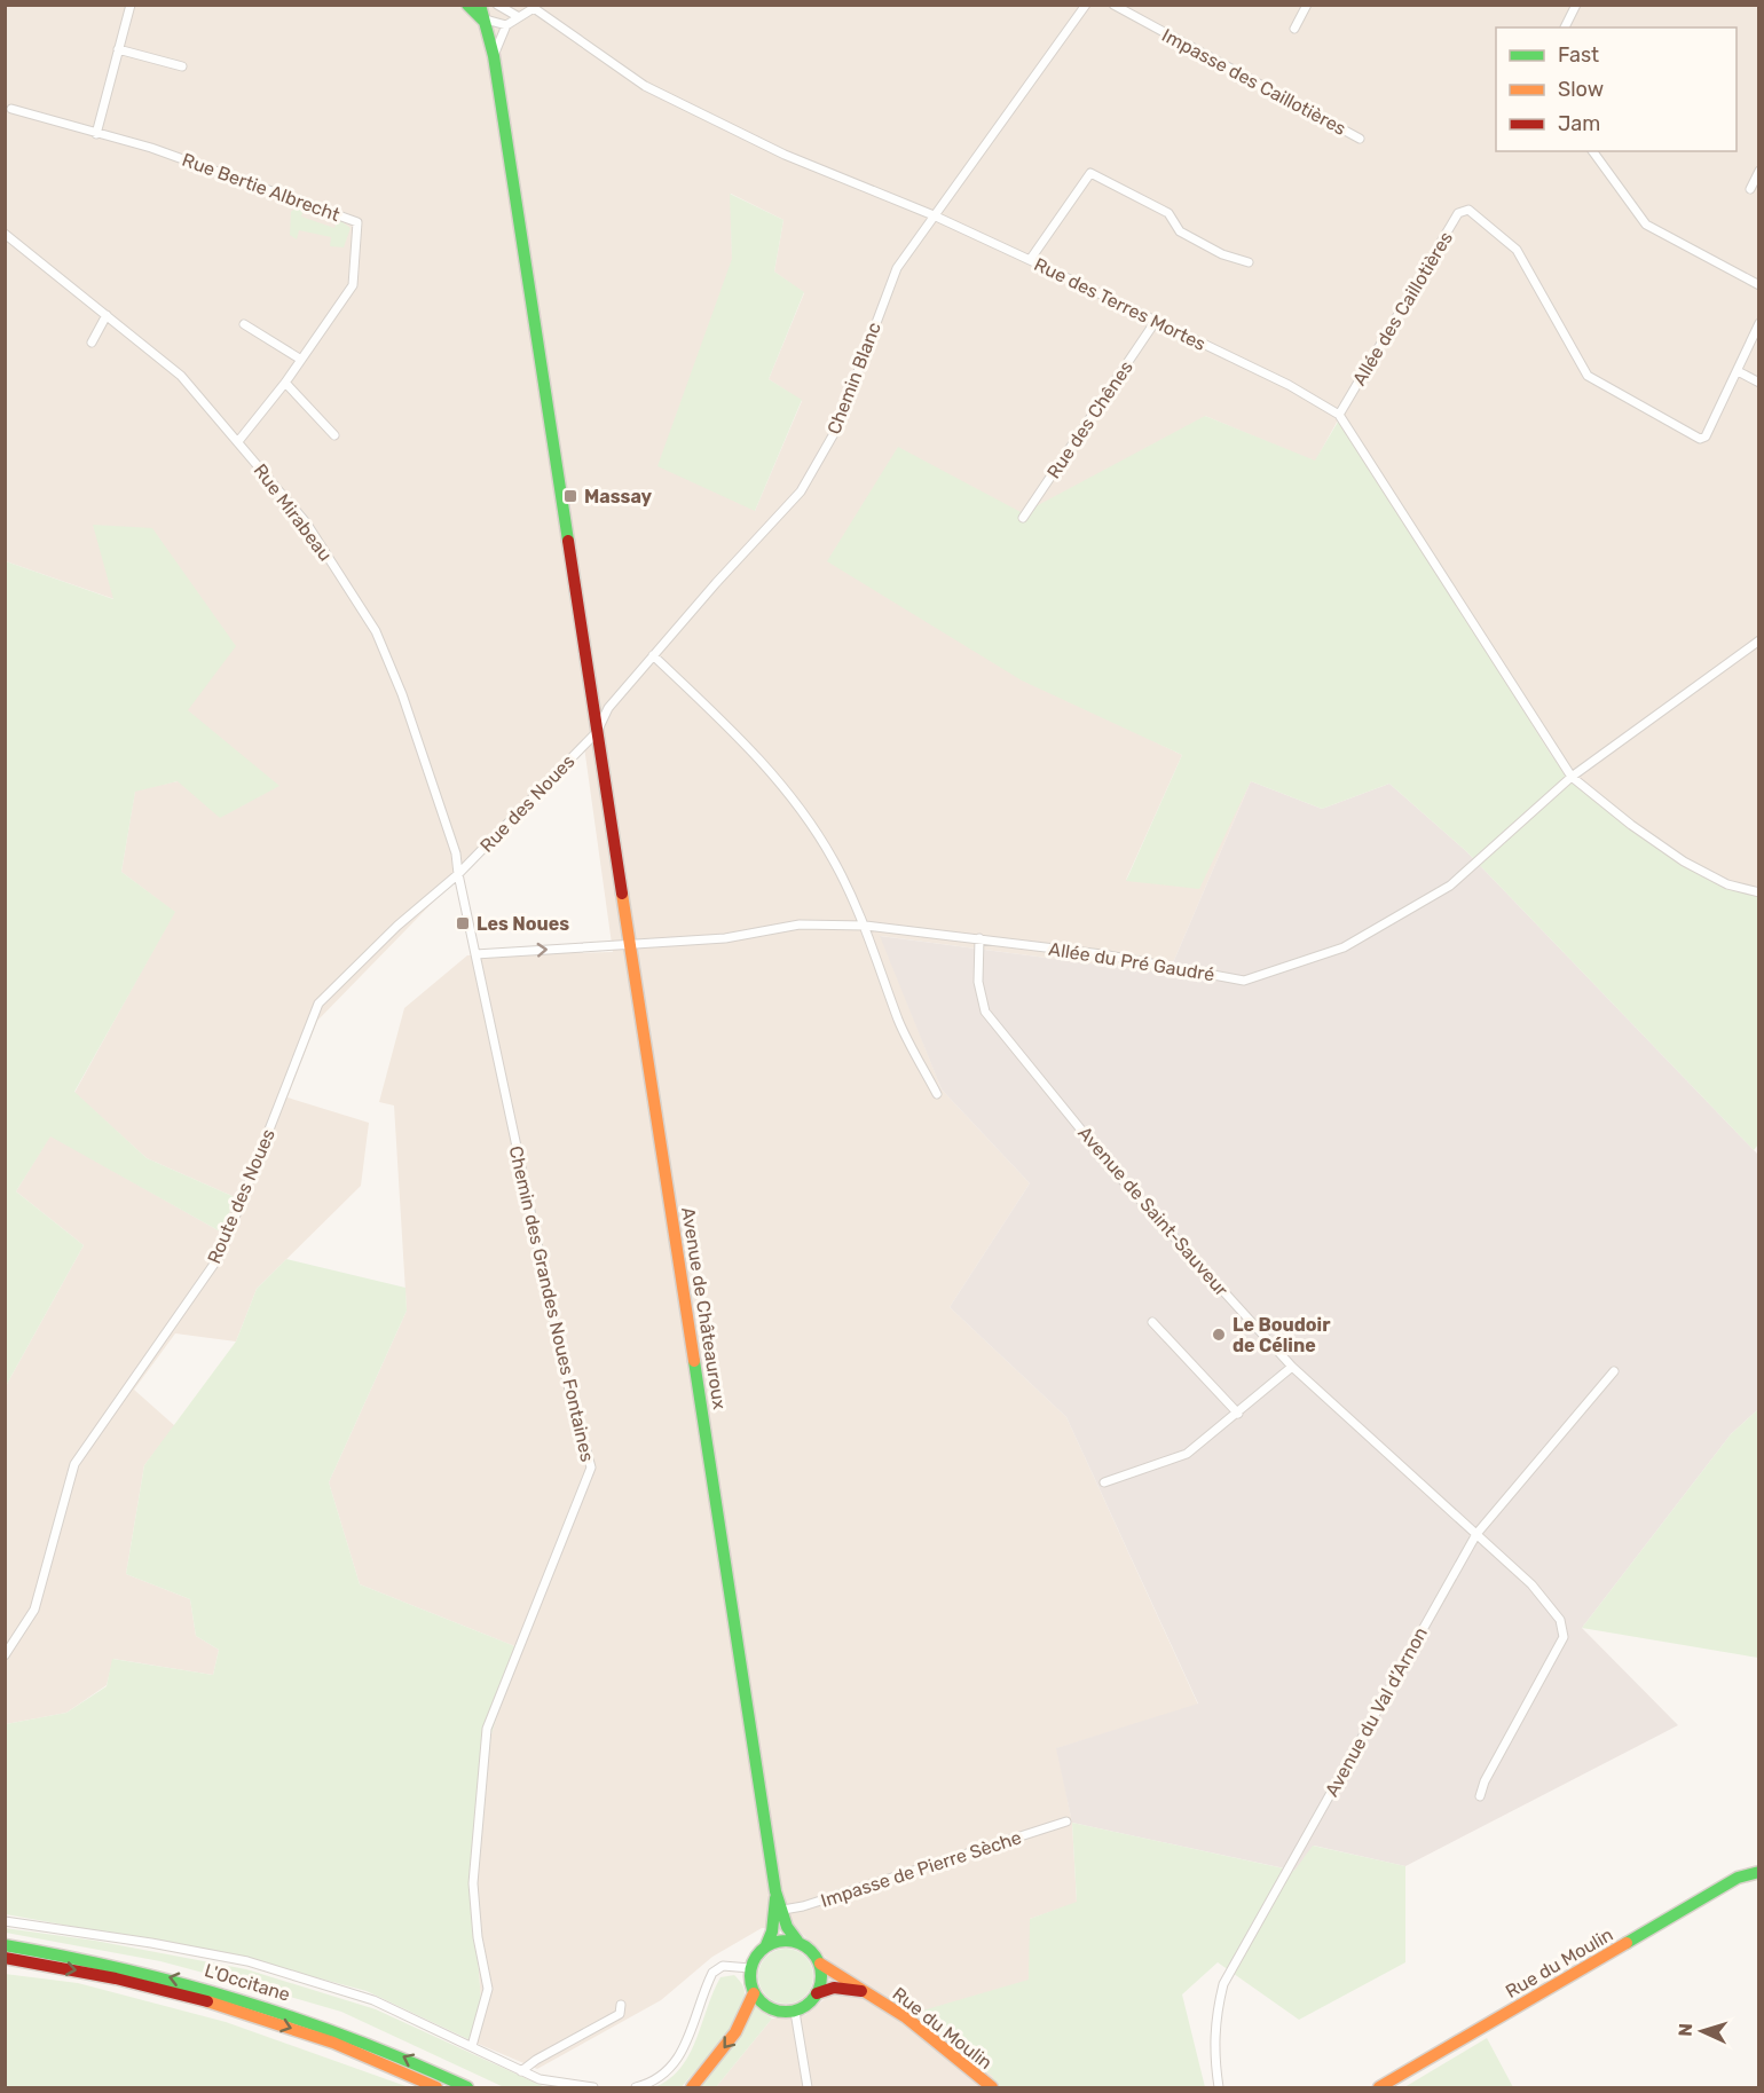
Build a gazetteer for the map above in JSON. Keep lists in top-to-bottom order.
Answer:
{
  "streets": {
    "main road": ["Avenue de Châteauroux", "Rue du Moulin", "L'Occitane"],
    "street": [
      "Impasse des Caillotières",
      "Rue Bertie Albrecht",
      "Rue des Terres Mortes",
      "Allée des Caillotières",
      "Chemin Blanc",
      "Rue des Chênes",
      "Rue Mirabeau",
      "Rue des Noues",
      "Allée du Pré Gaudré",
      "Route des Noues",
      "Avenue de Saint-Sauveur",
      "Chemin des Grandes Noues Fontaines",
      "Avenue du Val d’Arnon",
      "Impasse de Pierre Sèche"
    ]
  },
  "crossings": [
    ["Rue Bertie Albrecht", "Rue Mirabeau"],
    ["Rue des Terres Mortes", "Allée des Caillotières"],
    ["Rue des Terres Mortes", "Chemin Blanc"],
    ["Rue des Terres Mortes", "Rue des Chênes"],
    ["Rue des Terres Mortes", "Allée du Pré Gaudré"],
    ["Chemin Blanc", "Rue des Noues"],
    ["Chemin Blanc", "Avenue de Châteauroux"],
    ["Rue Mirabeau", "Rue des Noues"],
    ["Rue Mirabeau", "Route des Noues"],
    ["Rue Mirabeau", "Chemin des Grandes Noues Fontaines"],
    ["Rue des Noues", "Route des Noues"],
    ["Rue des Noues", "Chemin des Grandes Noues Fontaines"],
    ["Rue des Noues", "Avenue de Châteauroux"],
    ["Allée du Pré Gaudré", "Avenue de Saint-Sauveur"],
    ["Allée du Pré Gaudré", "Chemin des Grandes Noues Fontaines"],
    ["Allée du Pré Gaudré", "Avenue de Châteauroux"],
    ["Route des Noues", "Chemin des Grandes Noues Fontaines"],
    ["Avenue de Saint-Sauveur", "Avenue du Val d’Arnon"],
    ["Avenue de Châteauroux", "Impasse de Pierre Sèche"],
    ["Avenue de Châteauroux", "Rue du Moulin"]
  ],
  "places": {
    "transit": ["Massay", "Les Noues"],
    "other": ["Le Boudoir de Céline"]
  },
  "legend": ["Fast", "Slow", "Jam"],
  "north": "left"
}
